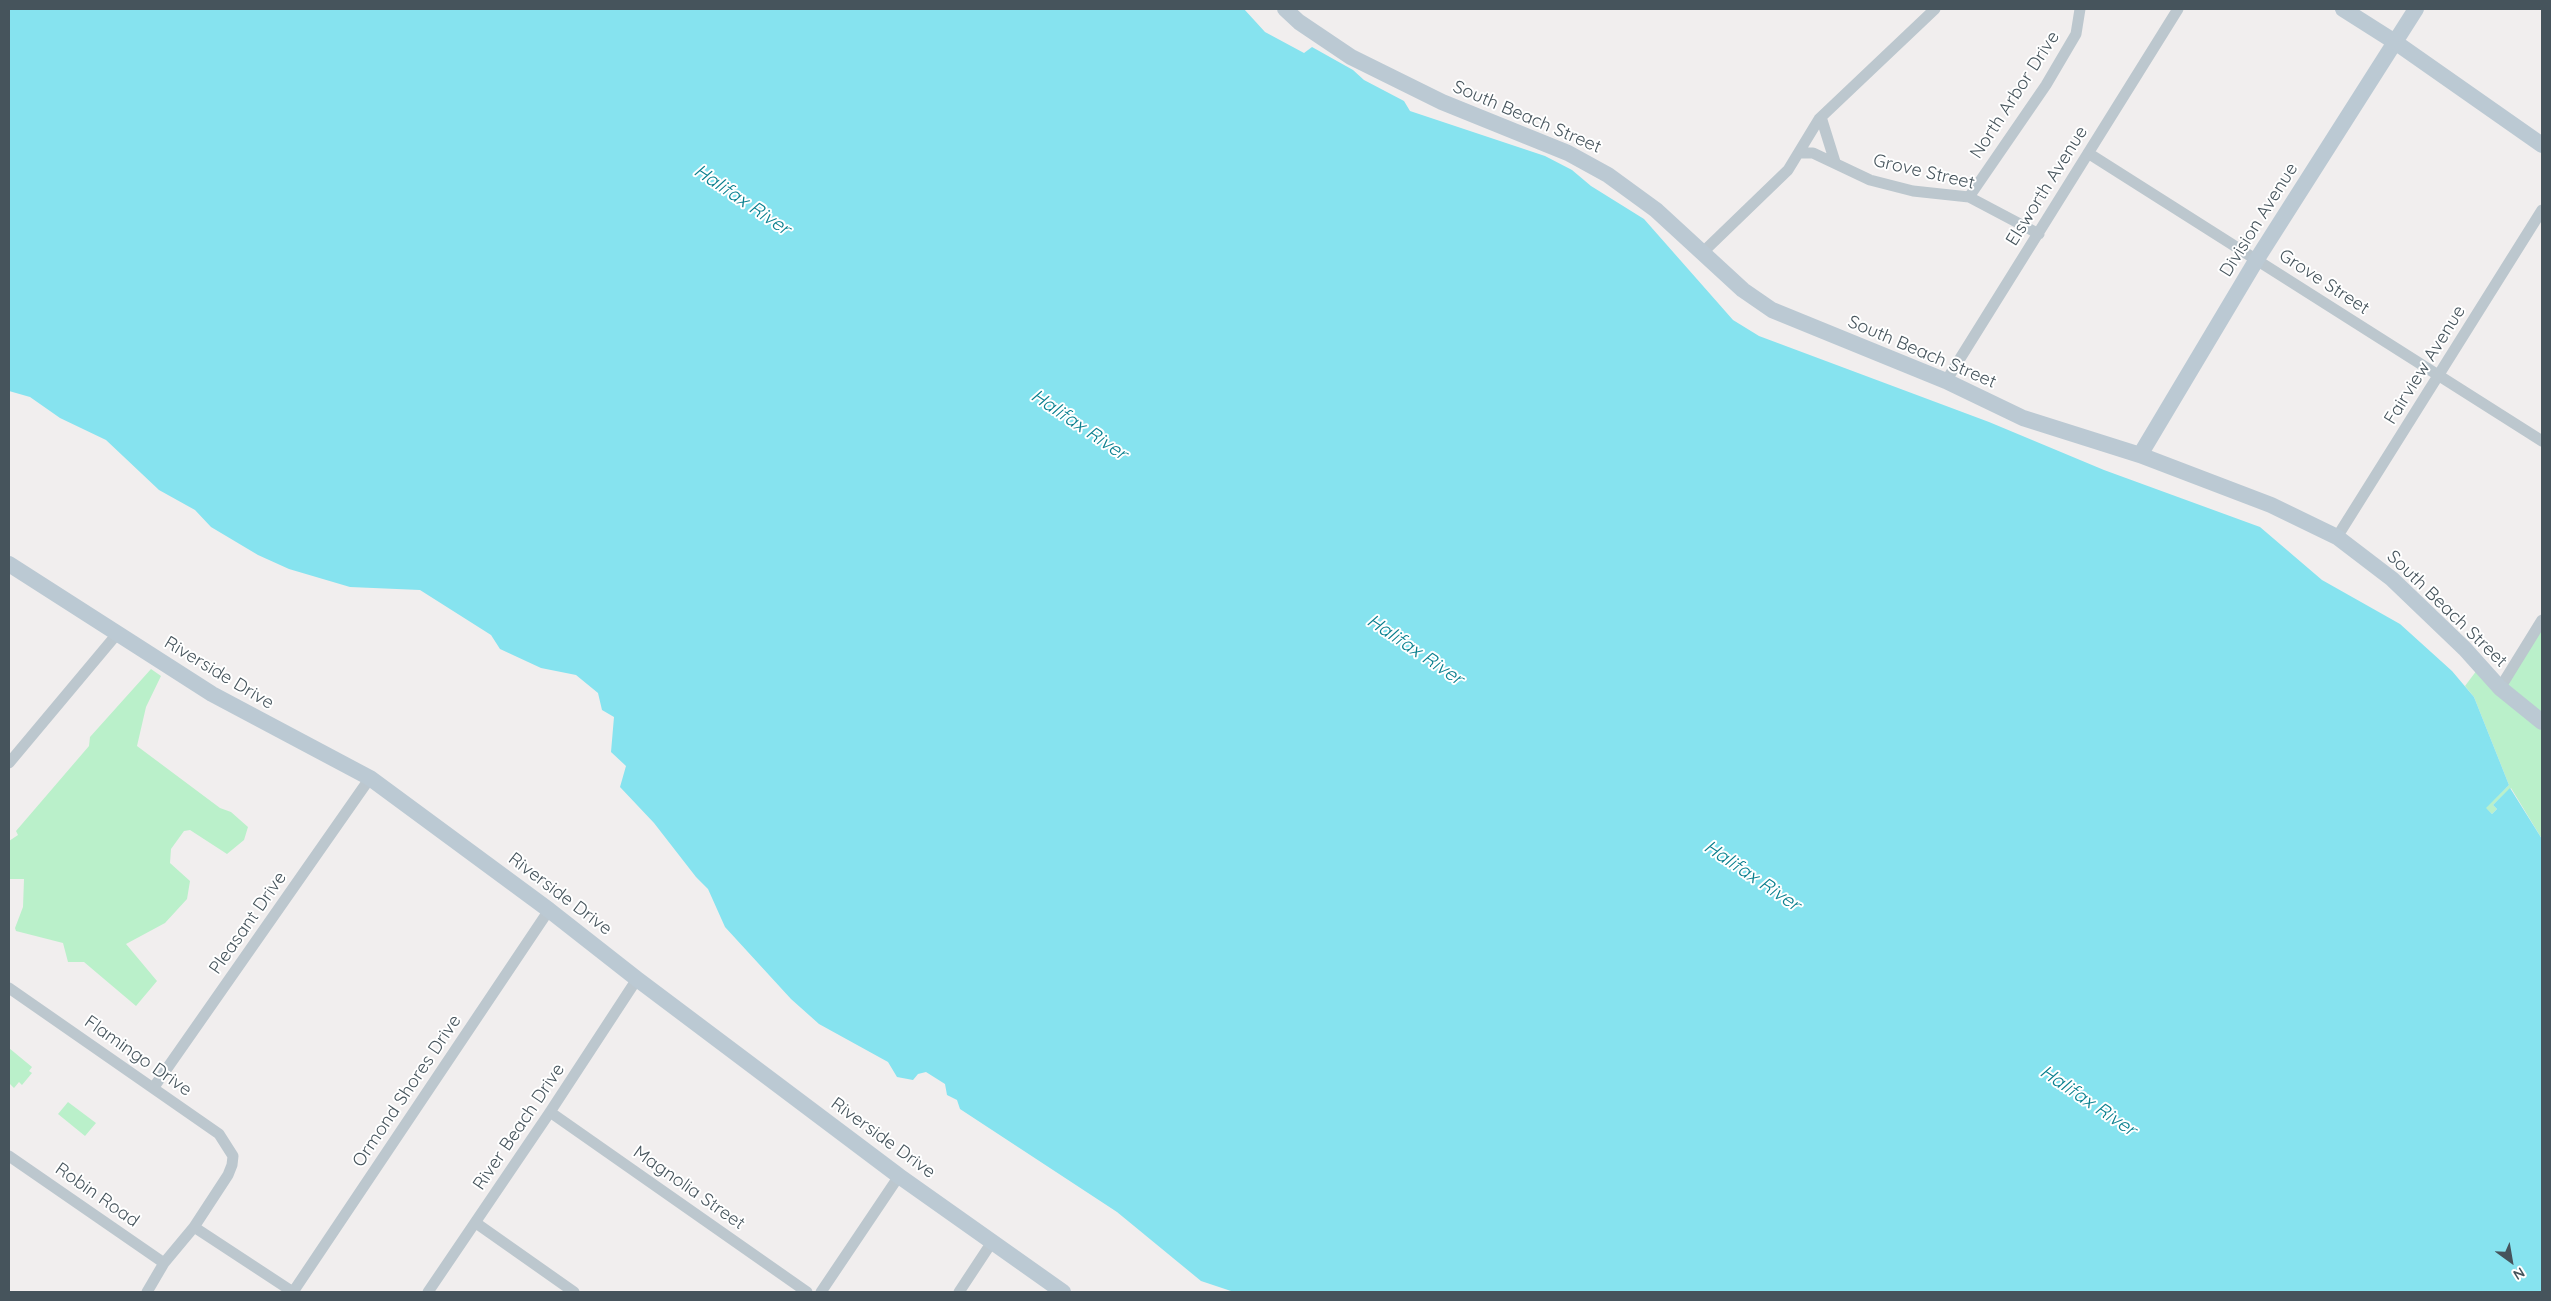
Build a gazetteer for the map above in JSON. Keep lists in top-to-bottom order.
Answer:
{
  "streets": {
    "street": [
      "North Arbor Drive",
      "South Beach Street",
      "Grove Street",
      "Elsworth Avenue",
      "Division Avenue",
      "Fairview Avenue",
      "Riverside Drive",
      "Pleasant Drive",
      "Flamingo Drive",
      "Ormond Shores Drive",
      "River Beach Drive",
      "Magnolia Street",
      "Robin Road"
    ]
  },
  "crossings": [
    ["North Arbor Drive", "Grove Street"],
    ["South Beach Street", "Elsworth Avenue"],
    ["South Beach Street", "Division Avenue"],
    ["South Beach Street", "Fairview Avenue"],
    ["Grove Street", "Elsworth Avenue"],
    ["Grove Street", "Division Avenue"],
    ["Grove Street", "Fairview Avenue"],
    ["Riverside Drive", "Pleasant Drive"],
    ["Riverside Drive", "Ormond Shores Drive"],
    ["Riverside Drive", "River Beach Drive"],
    ["Pleasant Drive", "Flamingo Drive"],
    ["River Beach Drive", "Magnolia Street"]
  ],
  "water": ["Halifax River"],
  "north": "bottom right"
}
